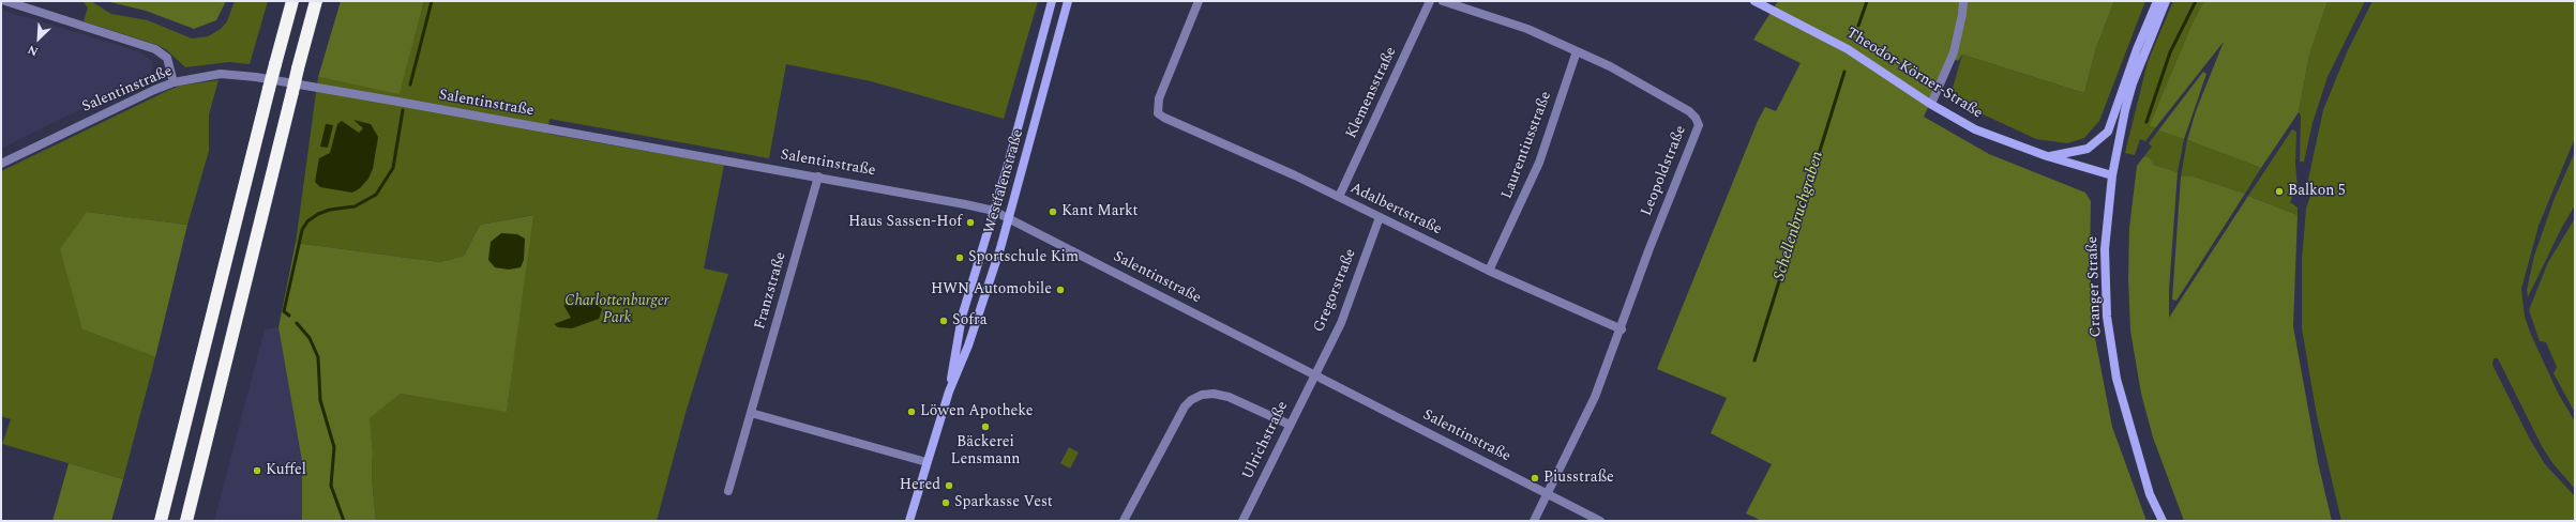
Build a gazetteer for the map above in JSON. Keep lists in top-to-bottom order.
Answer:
{
  "streets": {
    "main road": ["Theodor-Körner-Straße", "Westfalenstraße", "Cranger Straße"],
    "street": [
      "Salentinstraße",
      "Klemensstraße",
      "Laurentiusstraße",
      "Leopoldstraße",
      "Adalbertstraße",
      "Franzstraße",
      "Gregorstraße",
      "Ulrichstraße"
    ]
  },
  "crossings": [
    ["Theodor-Körner-Straße", "Cranger Straße"],
    ["Salentinstraße", "Leopoldstraße"],
    ["Salentinstraße", "Westfalenstraße"],
    ["Salentinstraße", "Franzstraße"],
    ["Salentinstraße", "Gregorstraße"],
    ["Salentinstraße", "Ulrichstraße"],
    ["Klemensstraße", "Adalbertstraße"],
    ["Laurentiusstraße", "Leopoldstraße"],
    ["Laurentiusstraße", "Adalbertstraße"],
    ["Leopoldstraße", "Adalbertstraße"],
    ["Adalbertstraße", "Gregorstraße"],
    ["Gregorstraße", "Ulrichstraße"]
  ],
  "water": ["Schellenbruchgraben"],
  "parks": ["Charlottenburger Park"],
  "places": [
    "Balkon 5",
    "Kant Markt",
    "Haus Sassen-Hof",
    "Sportschule Kim",
    "HWN Automobile",
    "Sofra",
    "Löwen Apotheke",
    "Bäckerei Lensmann",
    "Kuffel",
    "Piusstraße",
    "Hered",
    "Sparkasse Vest"
  ],
  "north": "bottom left"
}
